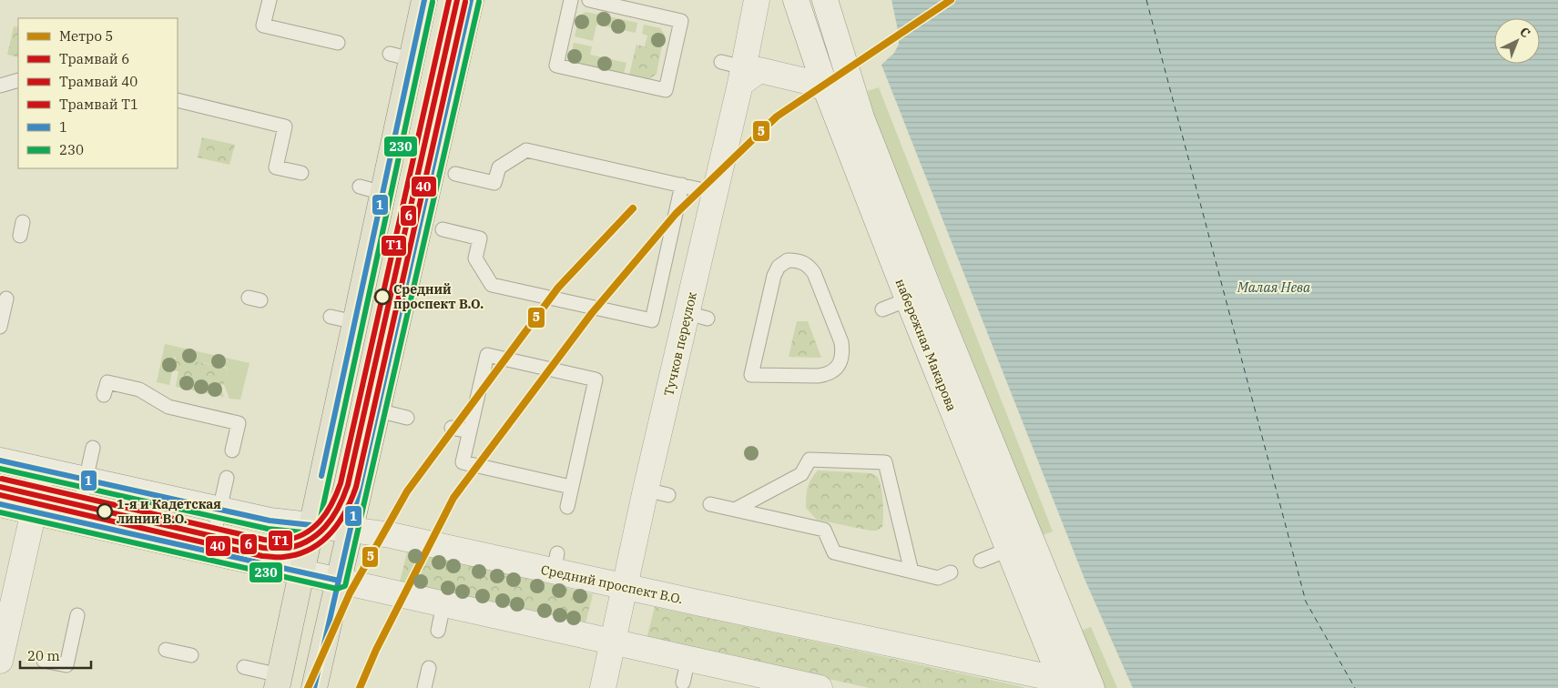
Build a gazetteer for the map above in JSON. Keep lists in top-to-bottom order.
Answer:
{
  "streets": {
    "street": ["Тучков переулок", "набережная Макарова", "Средний проспект В.О."]
  },
  "crossings": [
    ["Тучков переулок", "Средний проспект В.О."],
    ["набережная Макарова", "Средний проспект В.О."]
  ],
  "water": ["Малая Нева"],
  "places": ["Средний проспект В.О.", "1-я и Кадетская линии В.О."],
  "lines": [
    "metro line 5",
    "tram line 6",
    "tram line Т1",
    "transit line 1",
    "tram line 40",
    "transit line 230"
  ],
  "legend": [
    "Метро 5",
    "Трамвай 6",
    "Трамвай 40",
    "Трамвай Т1",
    "1",
    "230"
  ],
  "scale_bar": "20 m",
  "north": "top right"
}
